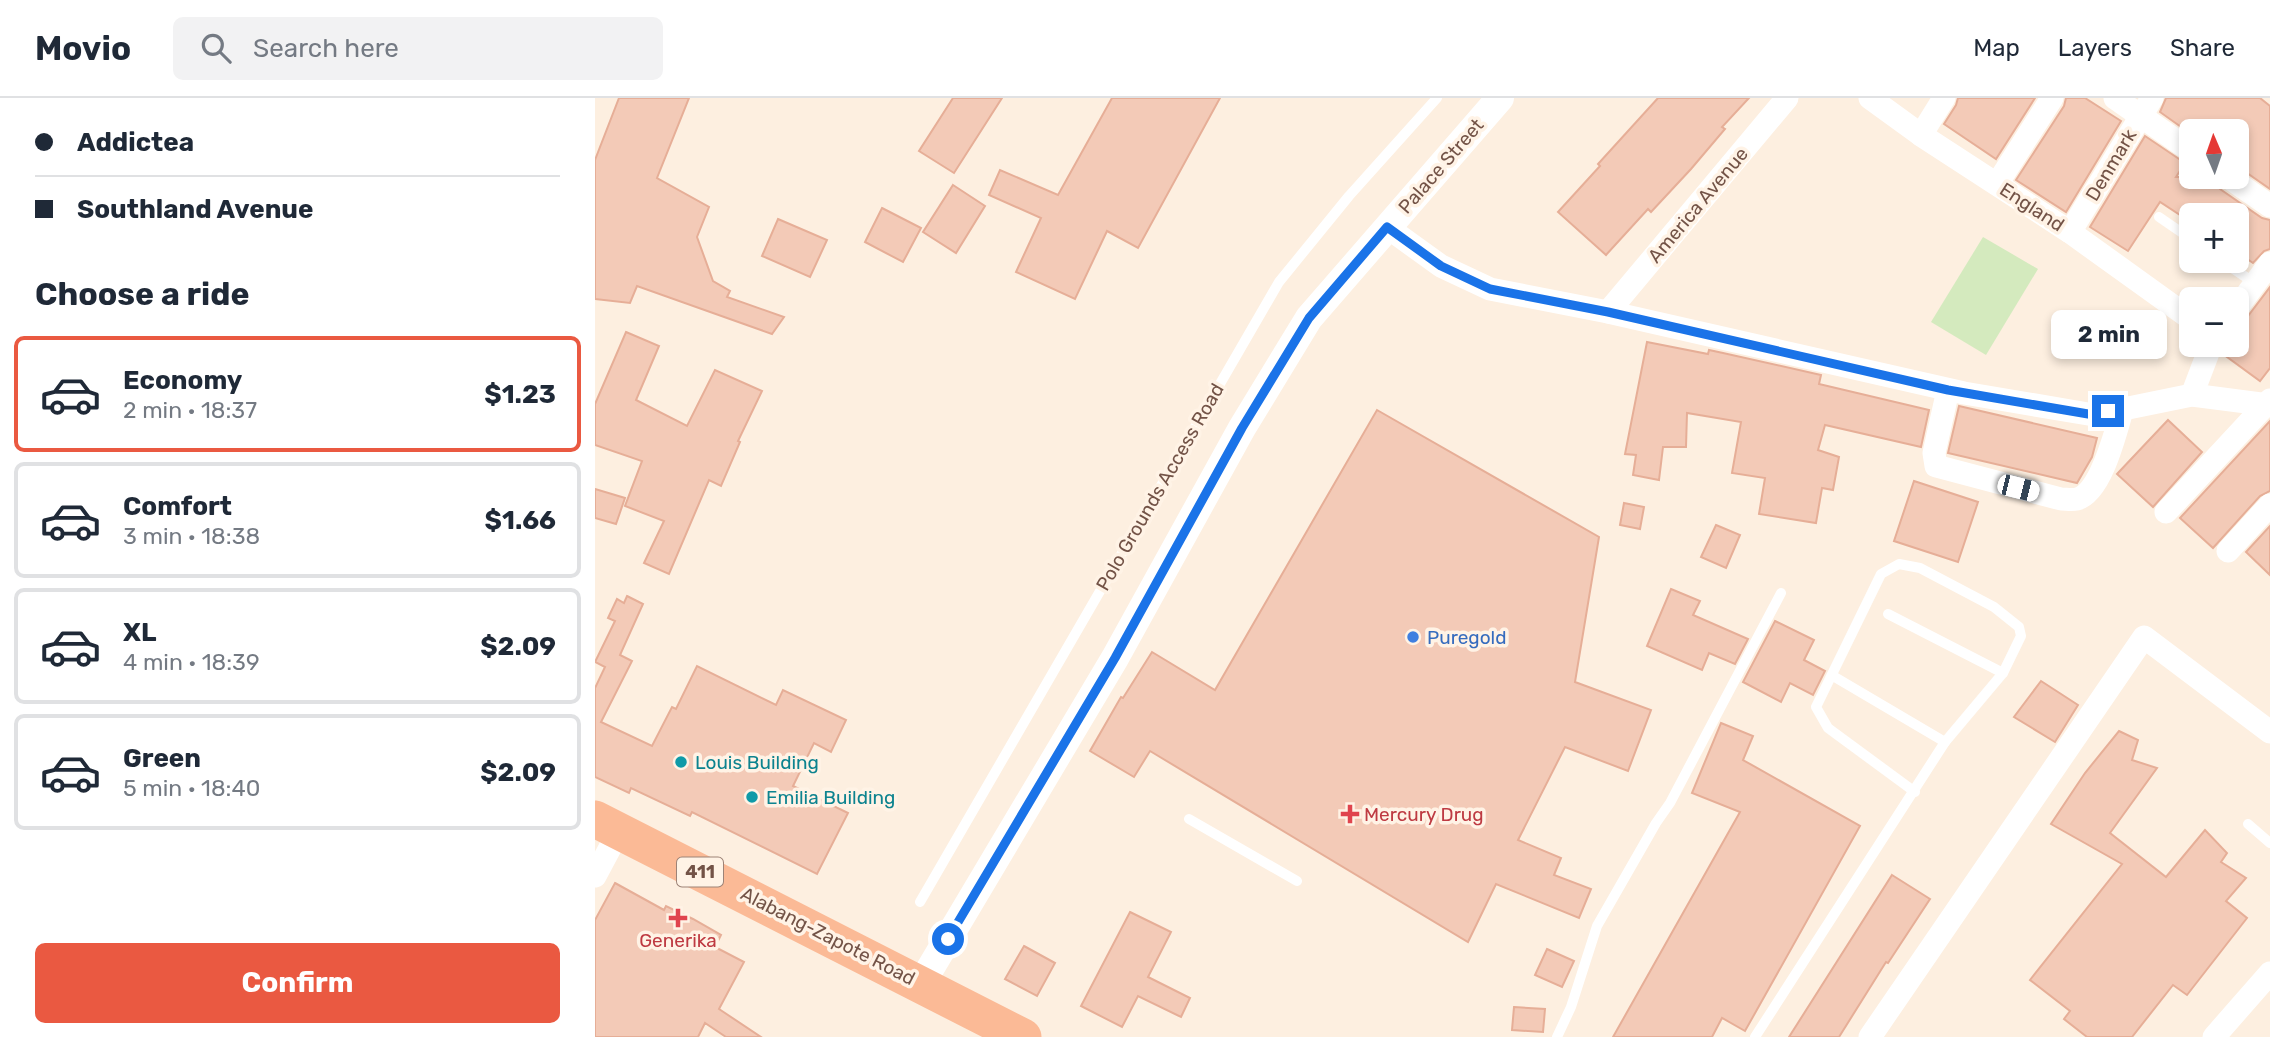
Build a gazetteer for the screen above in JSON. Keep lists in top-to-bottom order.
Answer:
{
  "streets": {
    "highway": ["411", "Alabang-Zapote Road"],
    "street": [
      "Denmark",
      "Palace Street",
      "America Avenue",
      "England"
    ],
    "lane": ["Polo Grounds Access Road"]
  },
  "crossings": [
    ["Denmark", "England"],
    ["Palace Street", "Alabang-Zapote Road"]
  ],
  "places": {
    "other": ["Puregold", "Louis Building", "Emilia Building"],
    "health": ["Mercury Drug", "Generika"]
  },
  "north": "top",
  "page": {
    "header": "Movio",
    "search": "Search here",
    "nav": ["Map", "Layers", "Share"],
    "banner": ["Addictea", "Southland Avenue"],
    "map_buttons": ["+", "−"],
    "heading": "Choose a ride",
    "bubble": "2 min",
    "list": [
      {
        "name": "Economy",
        "note": "2 min · 18:37",
        "value": "$1.23"
      },
      {
        "name": "Comfort",
        "note": "3 min · 18:38",
        "value": "$1.66"
      },
      {
        "name": "XL",
        "note": "4 min · 18:39",
        "value": "$2.09"
      },
      {
        "name": "Green",
        "note": "5 min · 18:40",
        "value": "$2.09"
      }
    ],
    "buttons": "Confirm"
  }
}
